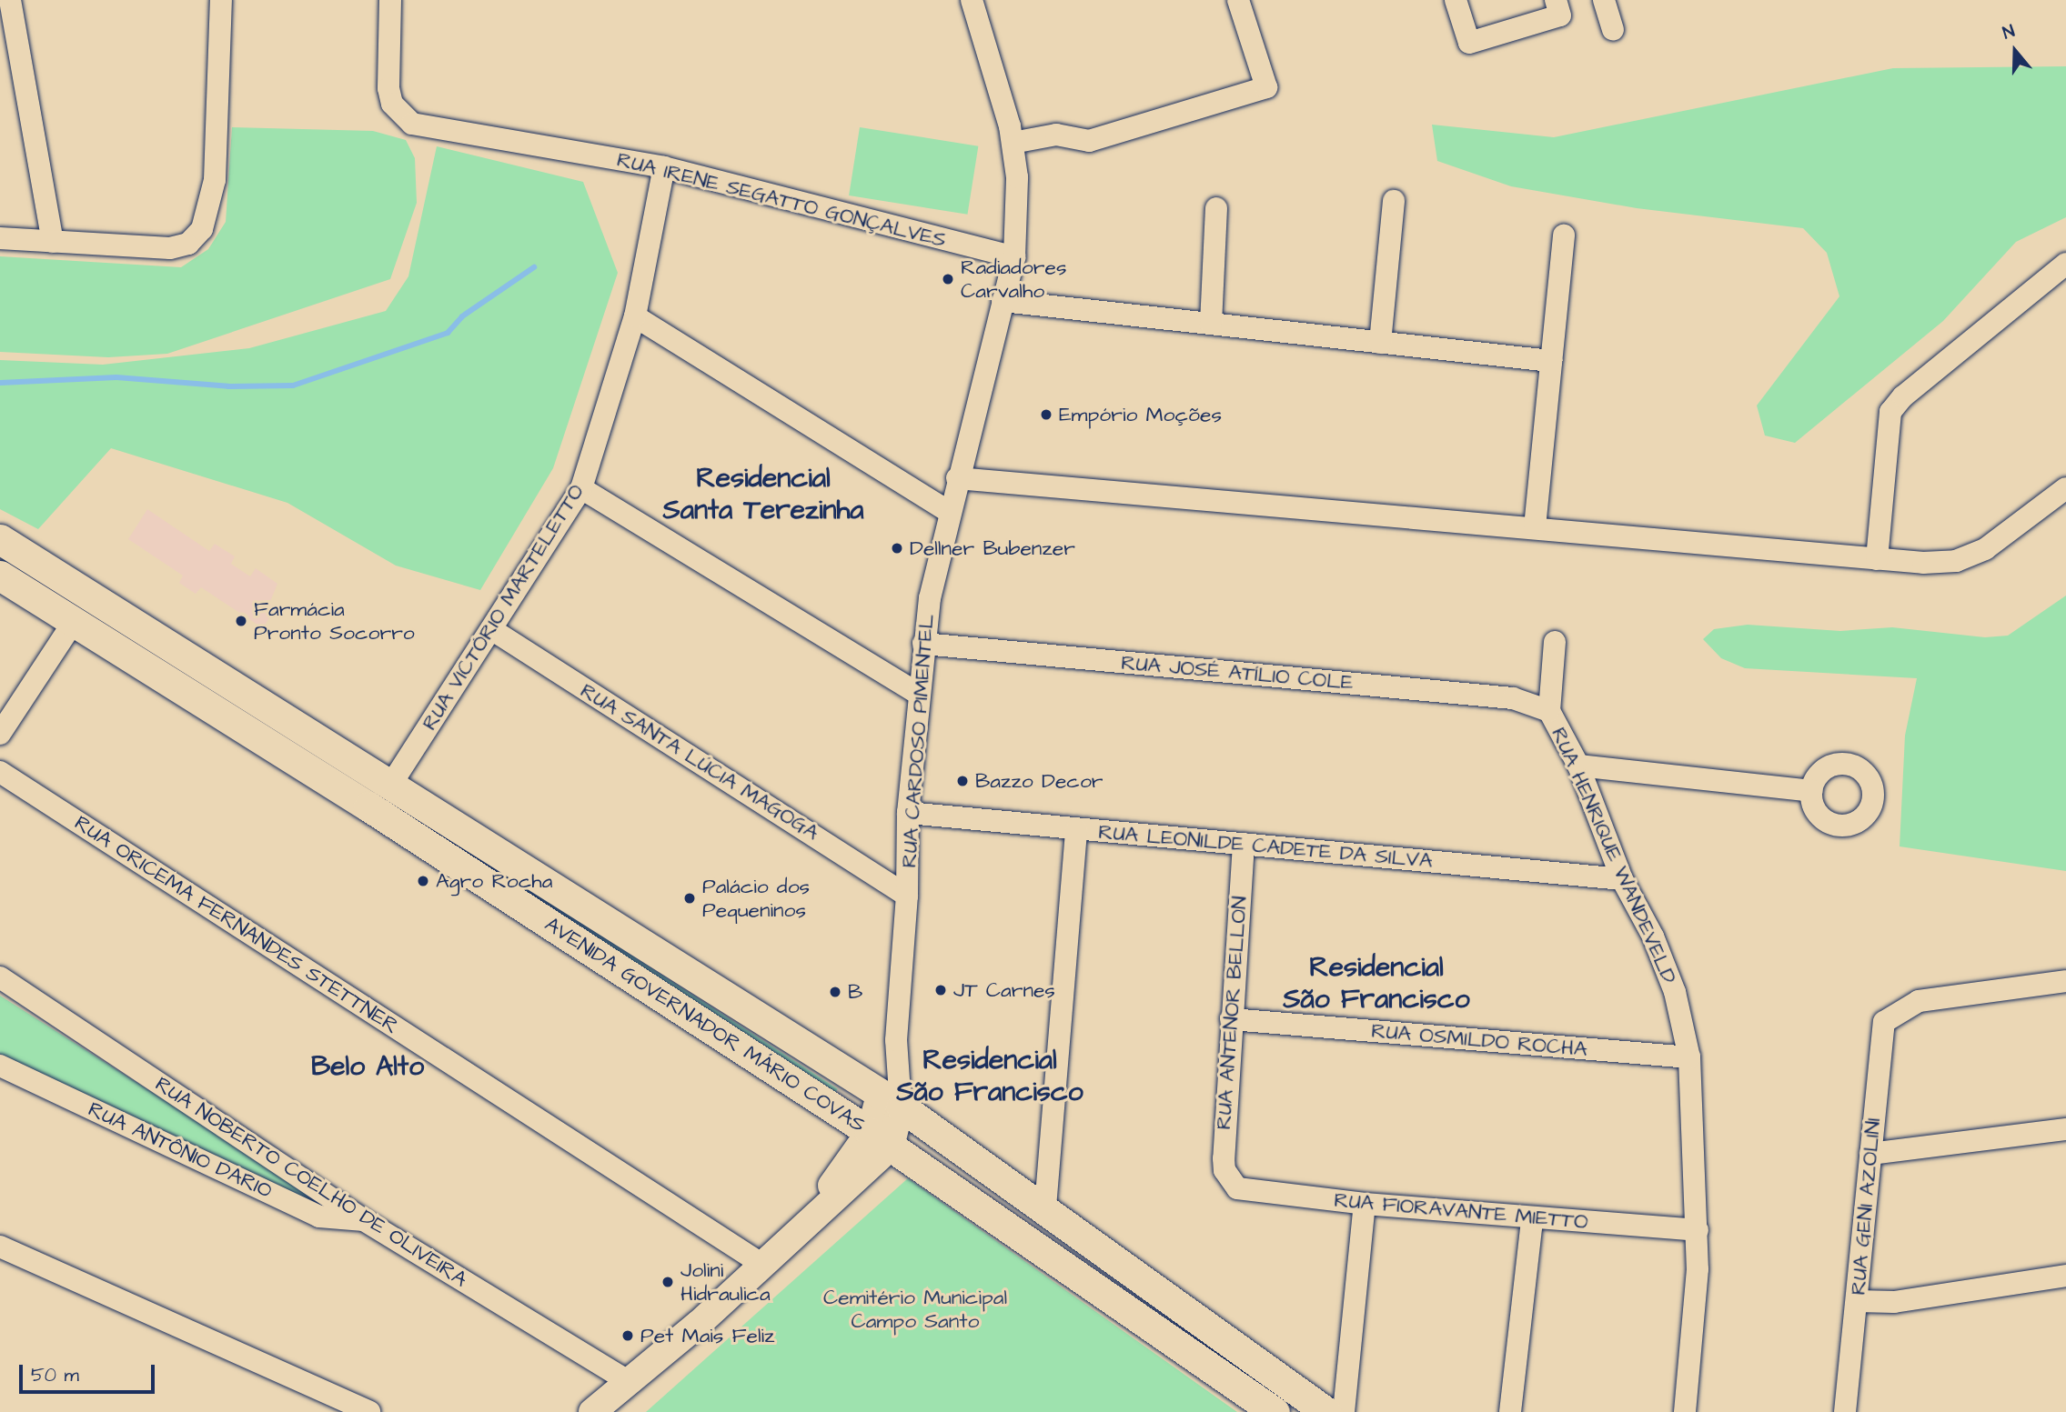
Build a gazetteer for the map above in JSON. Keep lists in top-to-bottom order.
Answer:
{
  "streets": {
    "main road": ["AVENIDA GOVERNADOR MÁRIO COVAS"],
    "street": [
      "RUA IRENE SEGATTO GONÇALVES",
      "RUA VICTÓRIO MARTELETTO",
      "RUA JOSÉ ATÍLIO COLE",
      "RUA CARDOSO PIMENTEL",
      "RUA SANTA LÚCIA MAGOGA",
      "RUA LEONILDE CADETE DA SILVA",
      "RUA HENRIQUE WANDEVELD",
      "RUA ORICEMA FERNANDES STETTNER",
      "RUA ANTENOR BELLON",
      "RUA OSMILDO ROCHA",
      "RUA ANTÔNIO DARIO",
      "RUA NOBERTO COELHO DE OLIVEIRA",
      "RUA GENI AZOLINI",
      "RUA FIORAVANTE MIETTO"
    ]
  },
  "crossings": [
    ["RUA IRENE SEGATTO GONÇALVES", "RUA VICTÓRIO MARTELETTO"],
    ["RUA IRENE SEGATTO GONÇALVES", "RUA CARDOSO PIMENTEL"],
    ["RUA VICTÓRIO MARTELETTO", "RUA SANTA LÚCIA MAGOGA"],
    ["RUA VICTÓRIO MARTELETTO", "AVENIDA GOVERNADOR MÁRIO COVAS"],
    ["RUA JOSÉ ATÍLIO COLE", "RUA CARDOSO PIMENTEL"],
    ["RUA JOSÉ ATÍLIO COLE", "RUA HENRIQUE WANDEVELD"],
    ["RUA CARDOSO PIMENTEL", "RUA SANTA LÚCIA MAGOGA"],
    ["RUA CARDOSO PIMENTEL", "RUA LEONILDE CADETE DA SILVA"],
    ["RUA CARDOSO PIMENTEL", "RUA ORICEMA FERNANDES STETTNER"],
    ["RUA CARDOSO PIMENTEL", "AVENIDA GOVERNADOR MÁRIO COVAS"],
    ["RUA CARDOSO PIMENTEL", "RUA NOBERTO COELHO DE OLIVEIRA"],
    ["RUA LEONILDE CADETE DA SILVA", "RUA HENRIQUE WANDEVELD"],
    ["RUA LEONILDE CADETE DA SILVA", "RUA ANTENOR BELLON"],
    ["RUA HENRIQUE WANDEVELD", "RUA OSMILDO ROCHA"],
    ["RUA HENRIQUE WANDEVELD", "RUA FIORAVANTE MIETTO"],
    ["RUA ANTENOR BELLON", "RUA OSMILDO ROCHA"],
    ["RUA ANTENOR BELLON", "RUA FIORAVANTE MIETTO"],
    ["RUA ANTÔNIO DARIO", "RUA NOBERTO COELHO DE OLIVEIRA"]
  ],
  "districts": [
    "Residencial Santa Terezinha",
    "Residencial São Francisco",
    "Residencial São Francisco",
    "Belo Alto"
  ],
  "parks": ["Cemitério Municipal Campo Santo"],
  "places": [
    "Radiadores Carvalho",
    "Empório Moções",
    "Dellner Bubenzer",
    "Farmácia Pronto Socorro",
    "Bazzo Decor",
    "Agro Rocha",
    "Palácio dos Pequeninos",
    "JT Carnes",
    "B",
    "Jolini Hidraulica",
    "Pet Mais Feliz"
  ],
  "scale_bar": "50 m",
  "north": "top"
}
